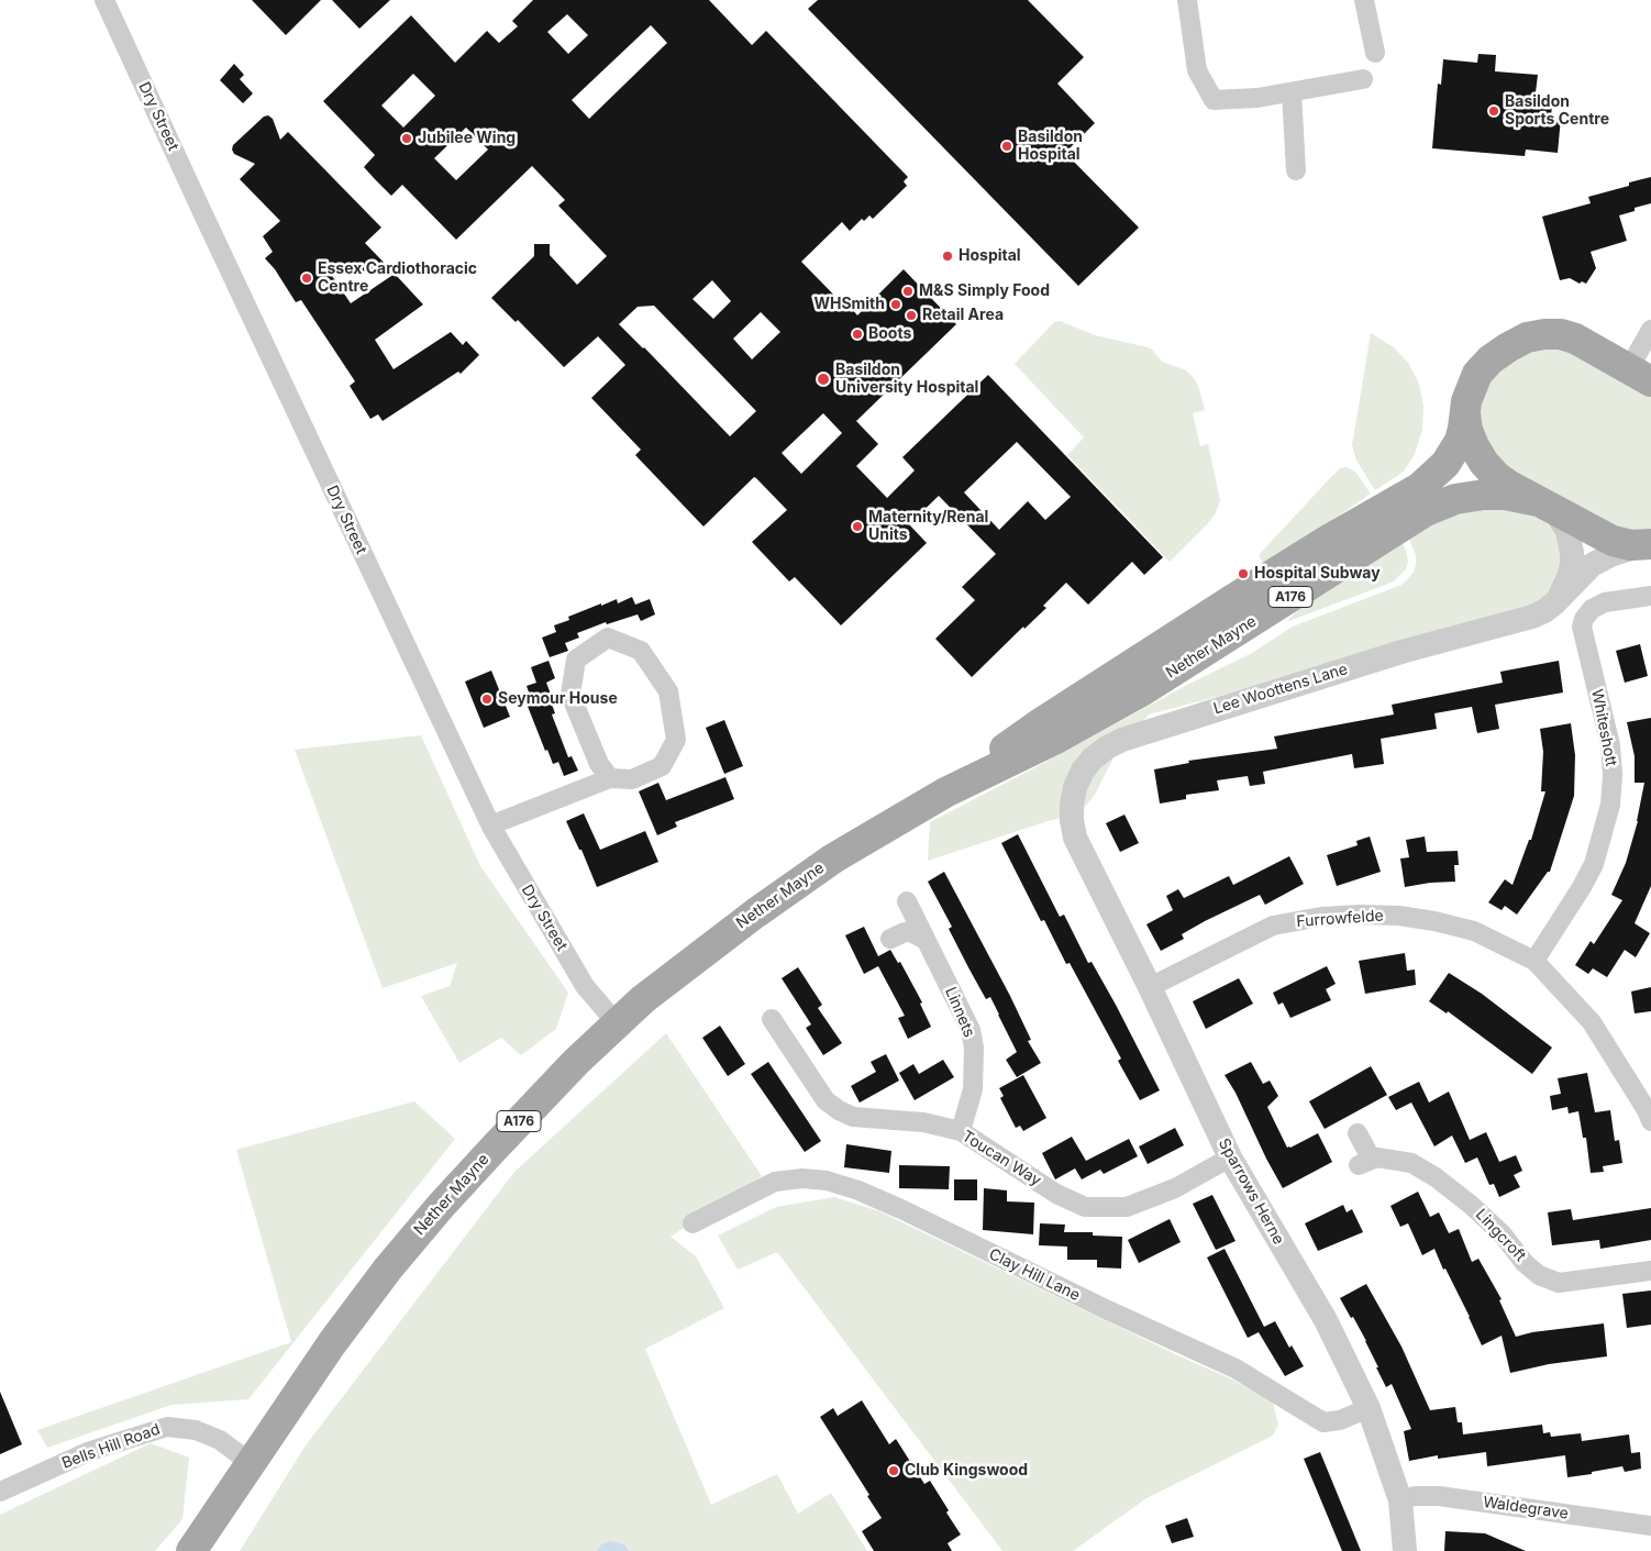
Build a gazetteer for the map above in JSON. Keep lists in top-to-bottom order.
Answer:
{
  "streets": {
    "main road": ["A176", "Nether Mayne"],
    "street": [
      "Dry Street",
      "Lee Woottens Lane",
      "Whiteshott",
      "Furrowfelde",
      "Linnets",
      "Toucan Way",
      "Sparrows Herne",
      "Lingcroft",
      "Clay Hill Lane",
      "Bells Hill Road",
      "Waldegrave"
    ]
  },
  "crossings": [
    ["Dry Street", "Nether Mayne"],
    ["Nether Mayne", "Lee Woottens Lane"],
    ["Nether Mayne", "Bells Hill Road"],
    ["Lee Woottens Lane", "Sparrows Herne"],
    ["Whiteshott", "Furrowfelde"],
    ["Furrowfelde", "Sparrows Herne"],
    ["Linnets", "Toucan Way"],
    ["Toucan Way", "Sparrows Herne"],
    ["Sparrows Herne", "Clay Hill Lane"],
    ["Sparrows Herne", "Waldegrave"]
  ],
  "places": [
    "Basildon Sports Centre",
    "Jubilee Wing",
    "Basildon Hospital",
    "Hospital",
    "Essex Cardiothoracic Centre",
    "M&S Simply Food",
    "WHSmith",
    "Retail Area",
    "Boots",
    "Basildon University Hospital",
    "Maternity/Renal Units",
    "Hospital Subway",
    "Seymour House",
    "Club Kingswood"
  ]
}
